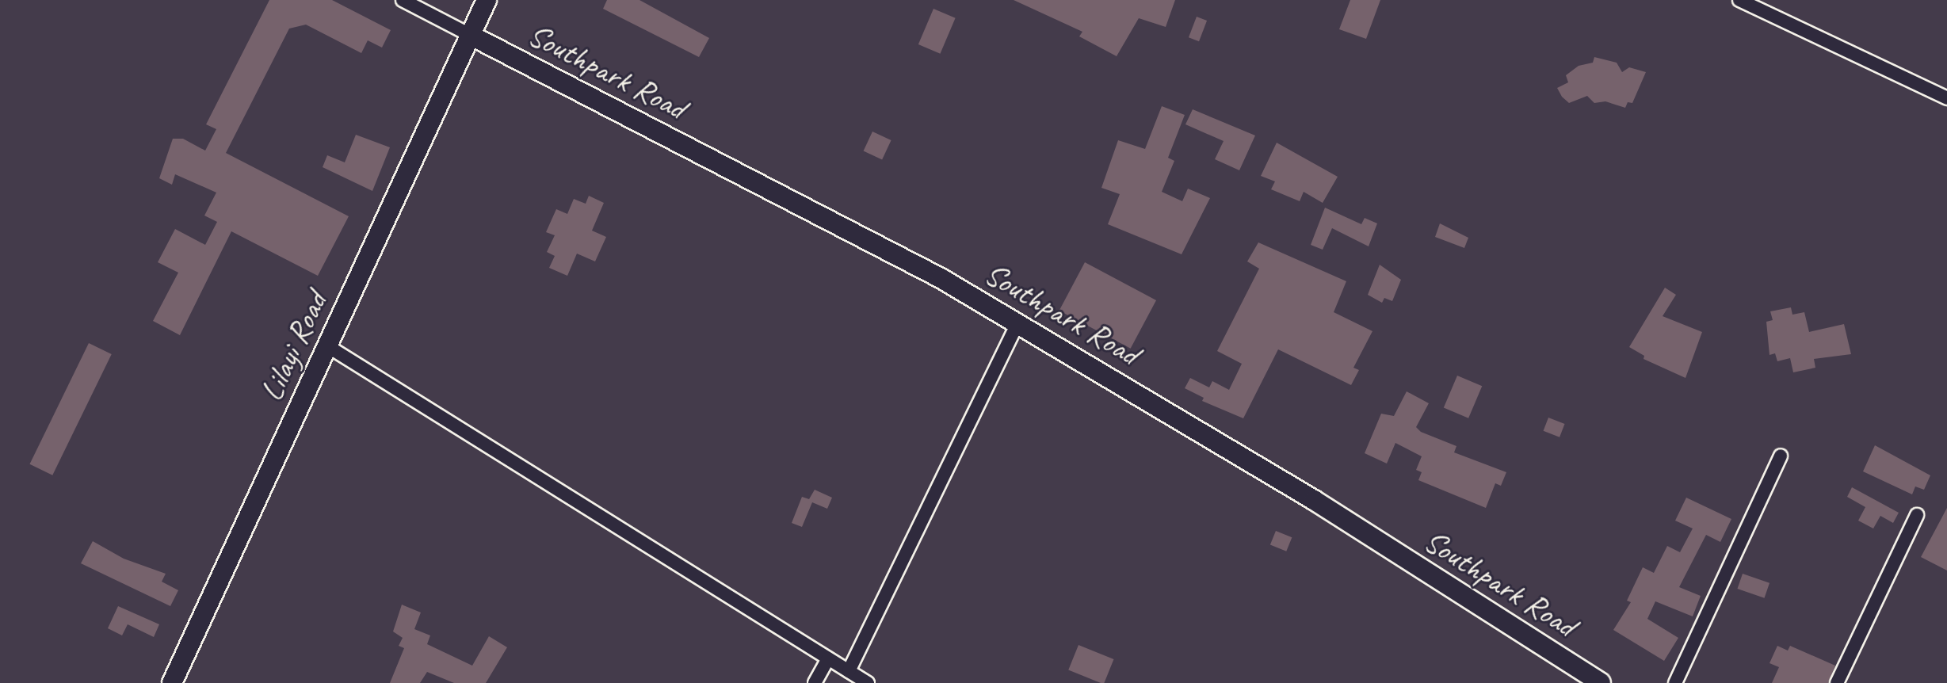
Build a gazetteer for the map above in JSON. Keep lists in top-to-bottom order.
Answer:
{
  "streets": {
    "street": ["Southpark Road", "Lilayi Road"]
  },
  "crossings": [
    ["Southpark Road", "Lilayi Road"]
  ]
}
